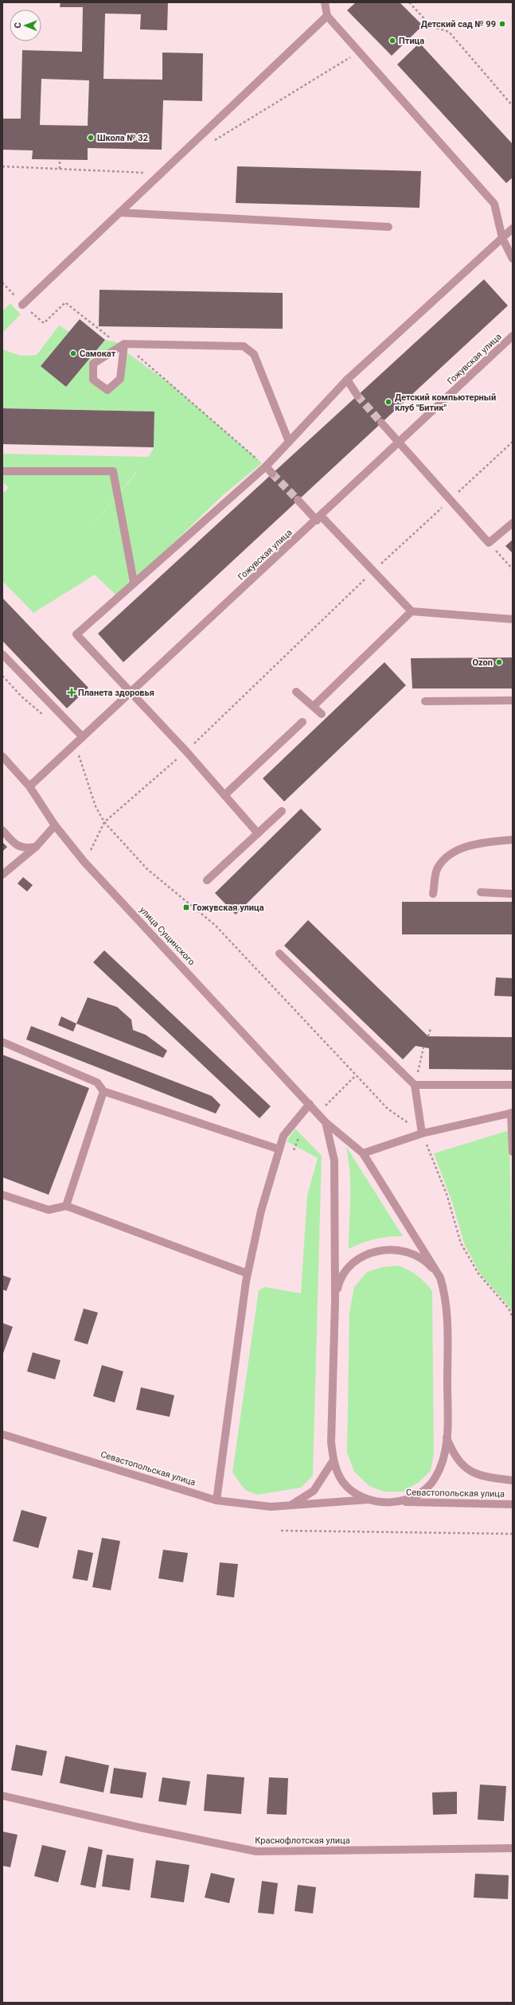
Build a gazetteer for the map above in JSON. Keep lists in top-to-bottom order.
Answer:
{
  "streets": {
    "street": [
      "Гожувская улица",
      "улица Сущинского",
      "Севастопольская улица",
      "Краснофлотская улица"
    ]
  },
  "crossings": [
    ["Гожувская улица", "улица Сущинского"]
  ],
  "places": {
    "other": [
      "Детский сад № 99",
      "Птица",
      "Школа № 32",
      "Самокат",
      "Детский компьютерный клуб \"Битик\"",
      "Ozon"
    ],
    "health": ["Планета здоровья"],
    "transit": ["Гожувская улица"]
  },
  "north": "left"
}
